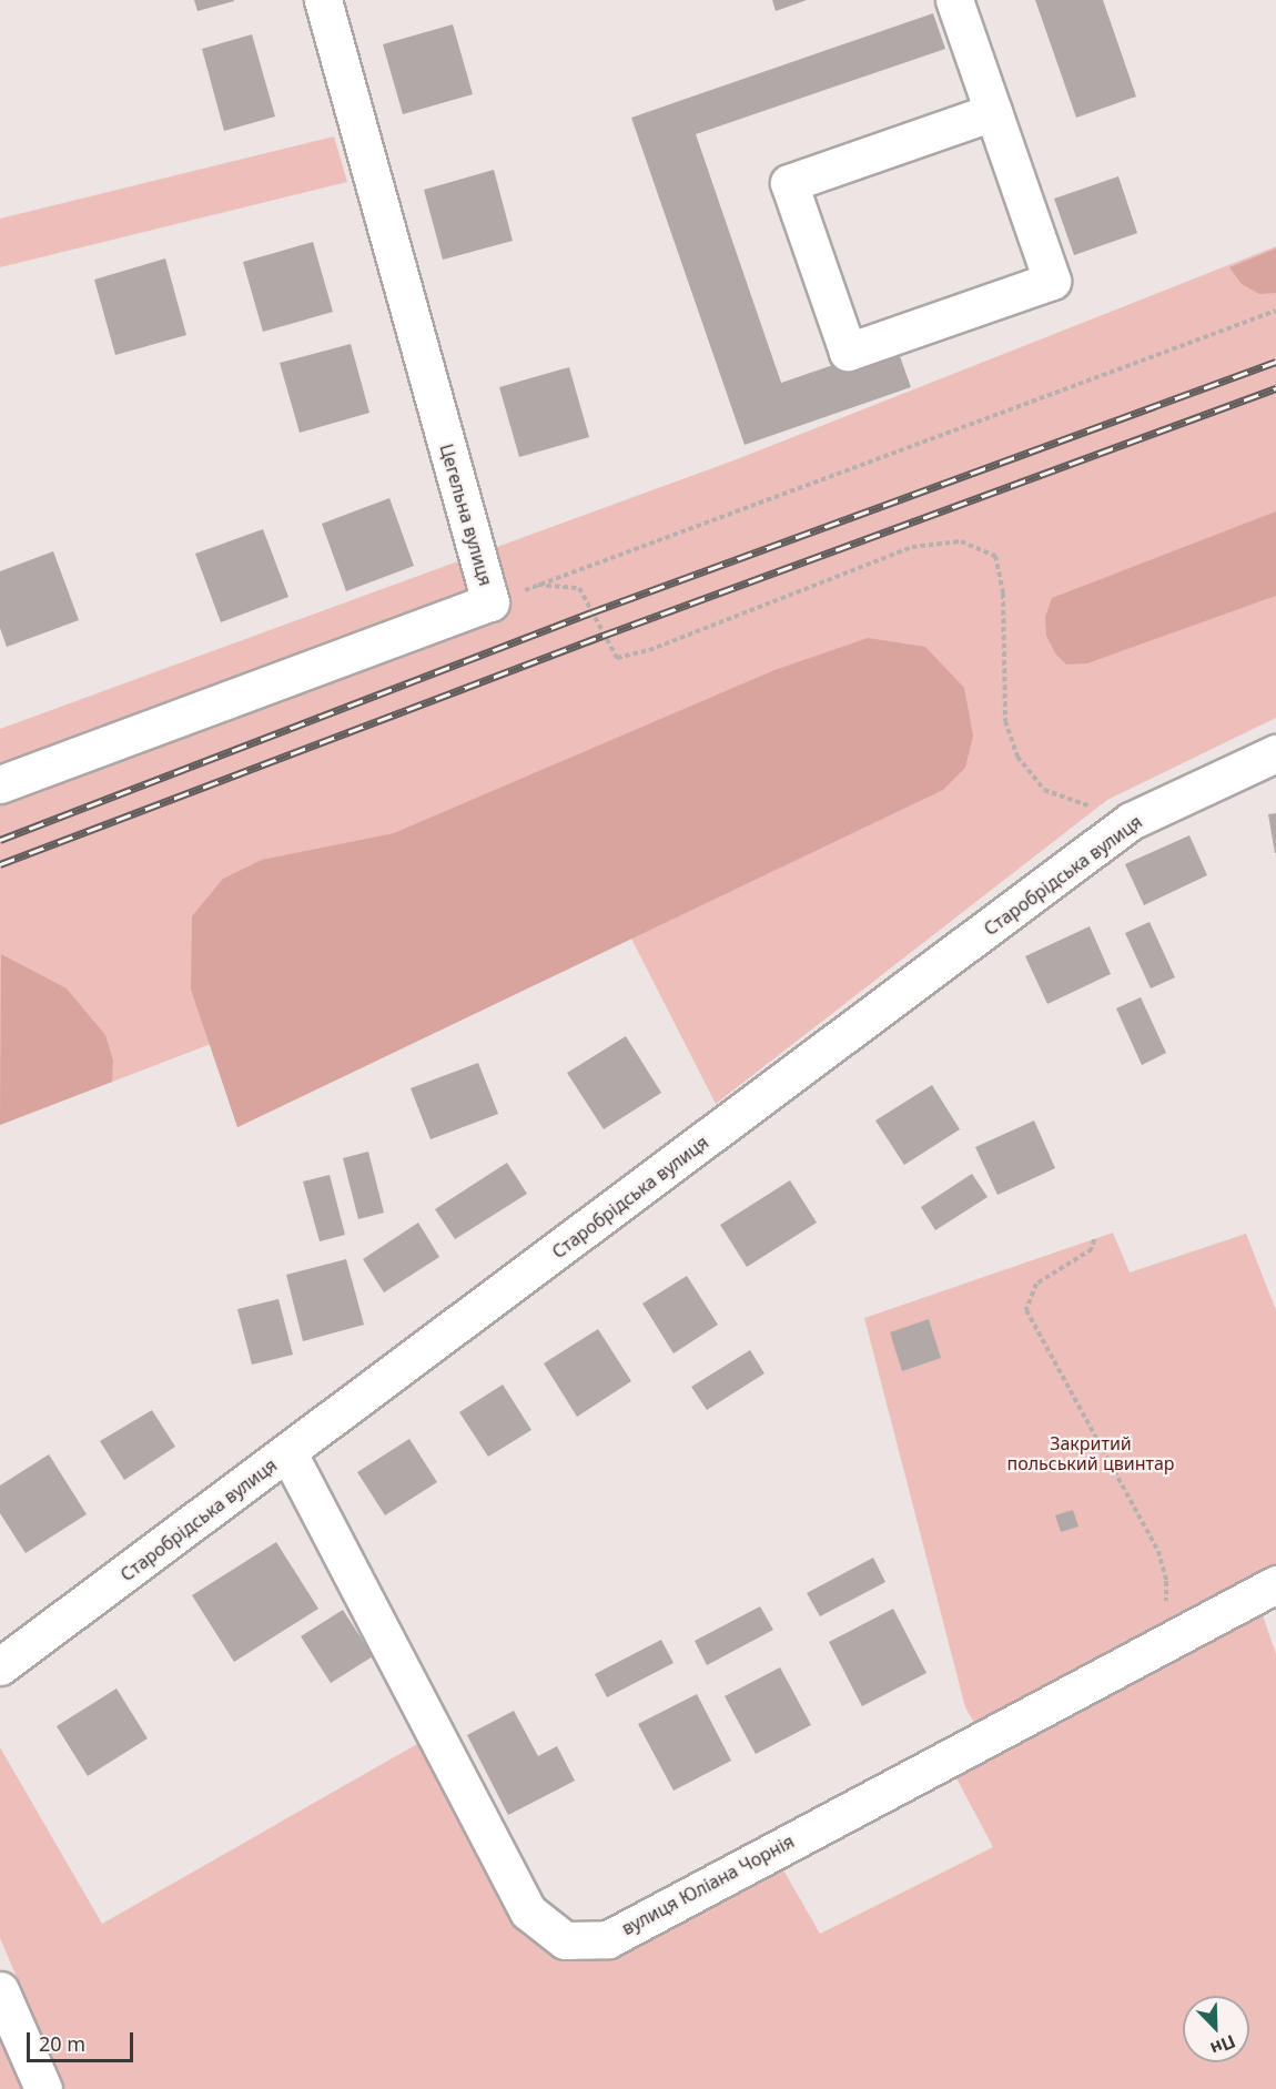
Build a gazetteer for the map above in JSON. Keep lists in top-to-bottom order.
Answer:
{
  "streets": {
    "main road": ["Цегельна вулиця", "Старобрідська вулиця", "вулиця Юліана Чорнія"]
  },
  "crossings": [
    ["Старобрідська вулиця", "вулиця Юліана Чорнія"]
  ],
  "parks": ["Закритий польський цвинтар"],
  "scale_bar": "20 m",
  "north": "bottom right"
}
